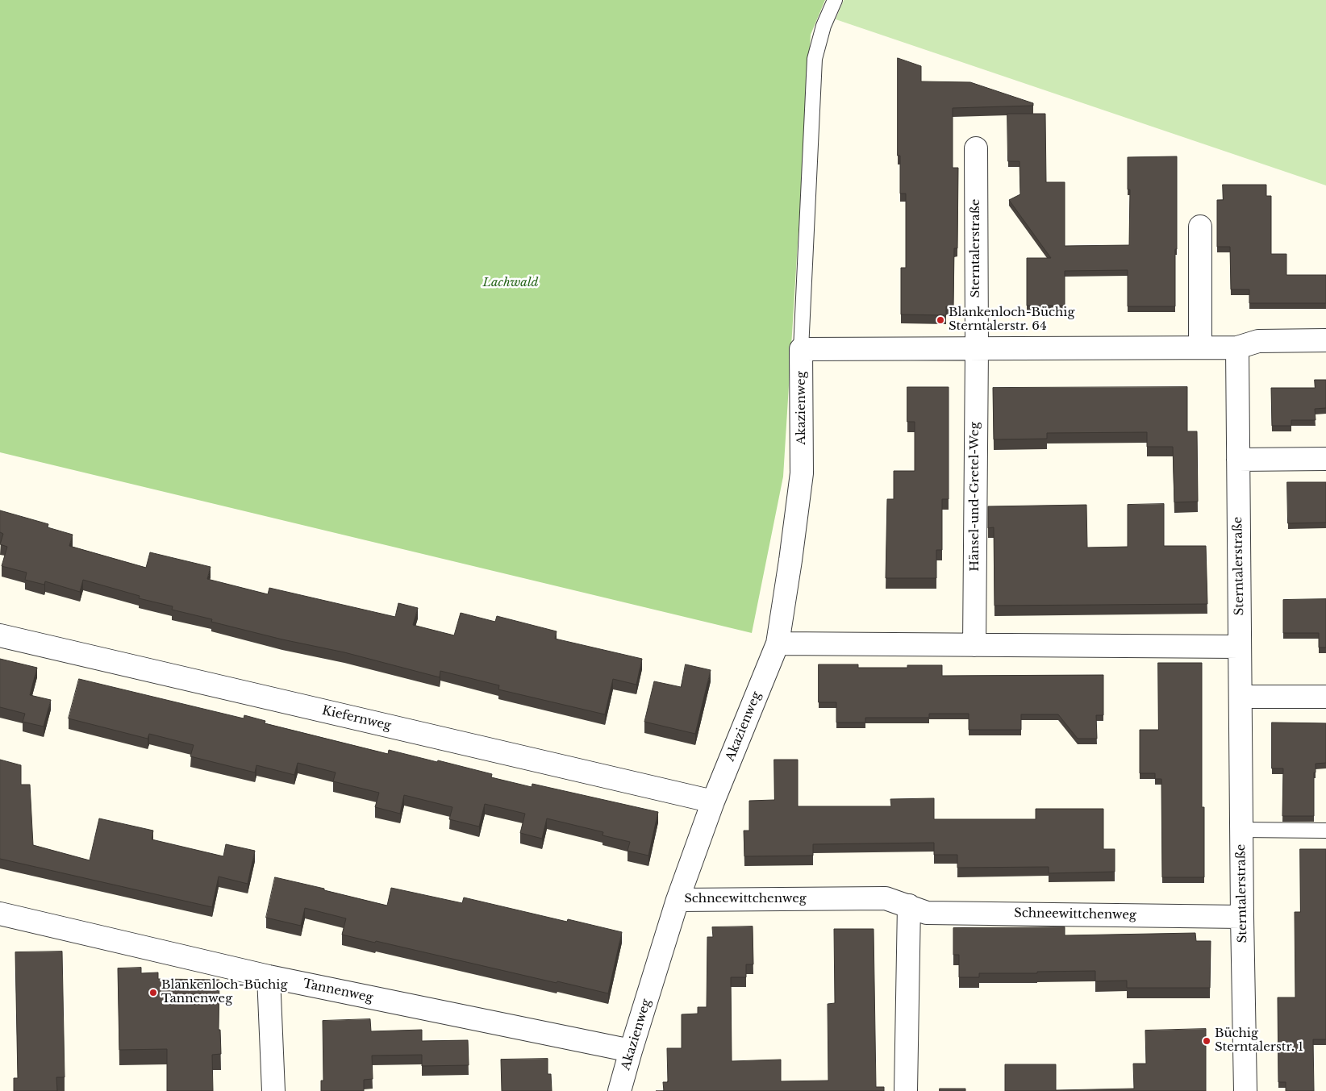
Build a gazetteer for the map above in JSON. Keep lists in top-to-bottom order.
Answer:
{
  "streets": {
    "street": [
      "Sterntalerstraße",
      "Akazienweg",
      "Hänsel-und-Gretel-Weg",
      "Kiefernweg",
      "Schneewittchenweg",
      "Tannenweg"
    ]
  },
  "crossings": [
    ["Sterntalerstraße", "Hänsel-und-Gretel-Weg"],
    ["Sterntalerstraße", "Schneewittchenweg"],
    ["Akazienweg", "Kiefernweg"],
    ["Akazienweg", "Schneewittchenweg"],
    ["Akazienweg", "Tannenweg"]
  ],
  "parks": ["Lachwald"],
  "places": ["Blankenloch-Büchig Sterntalerstr. 64", "Blankenloch-Büchig Tannenweg", "Büchig Sterntalerstr. 1"]
}
